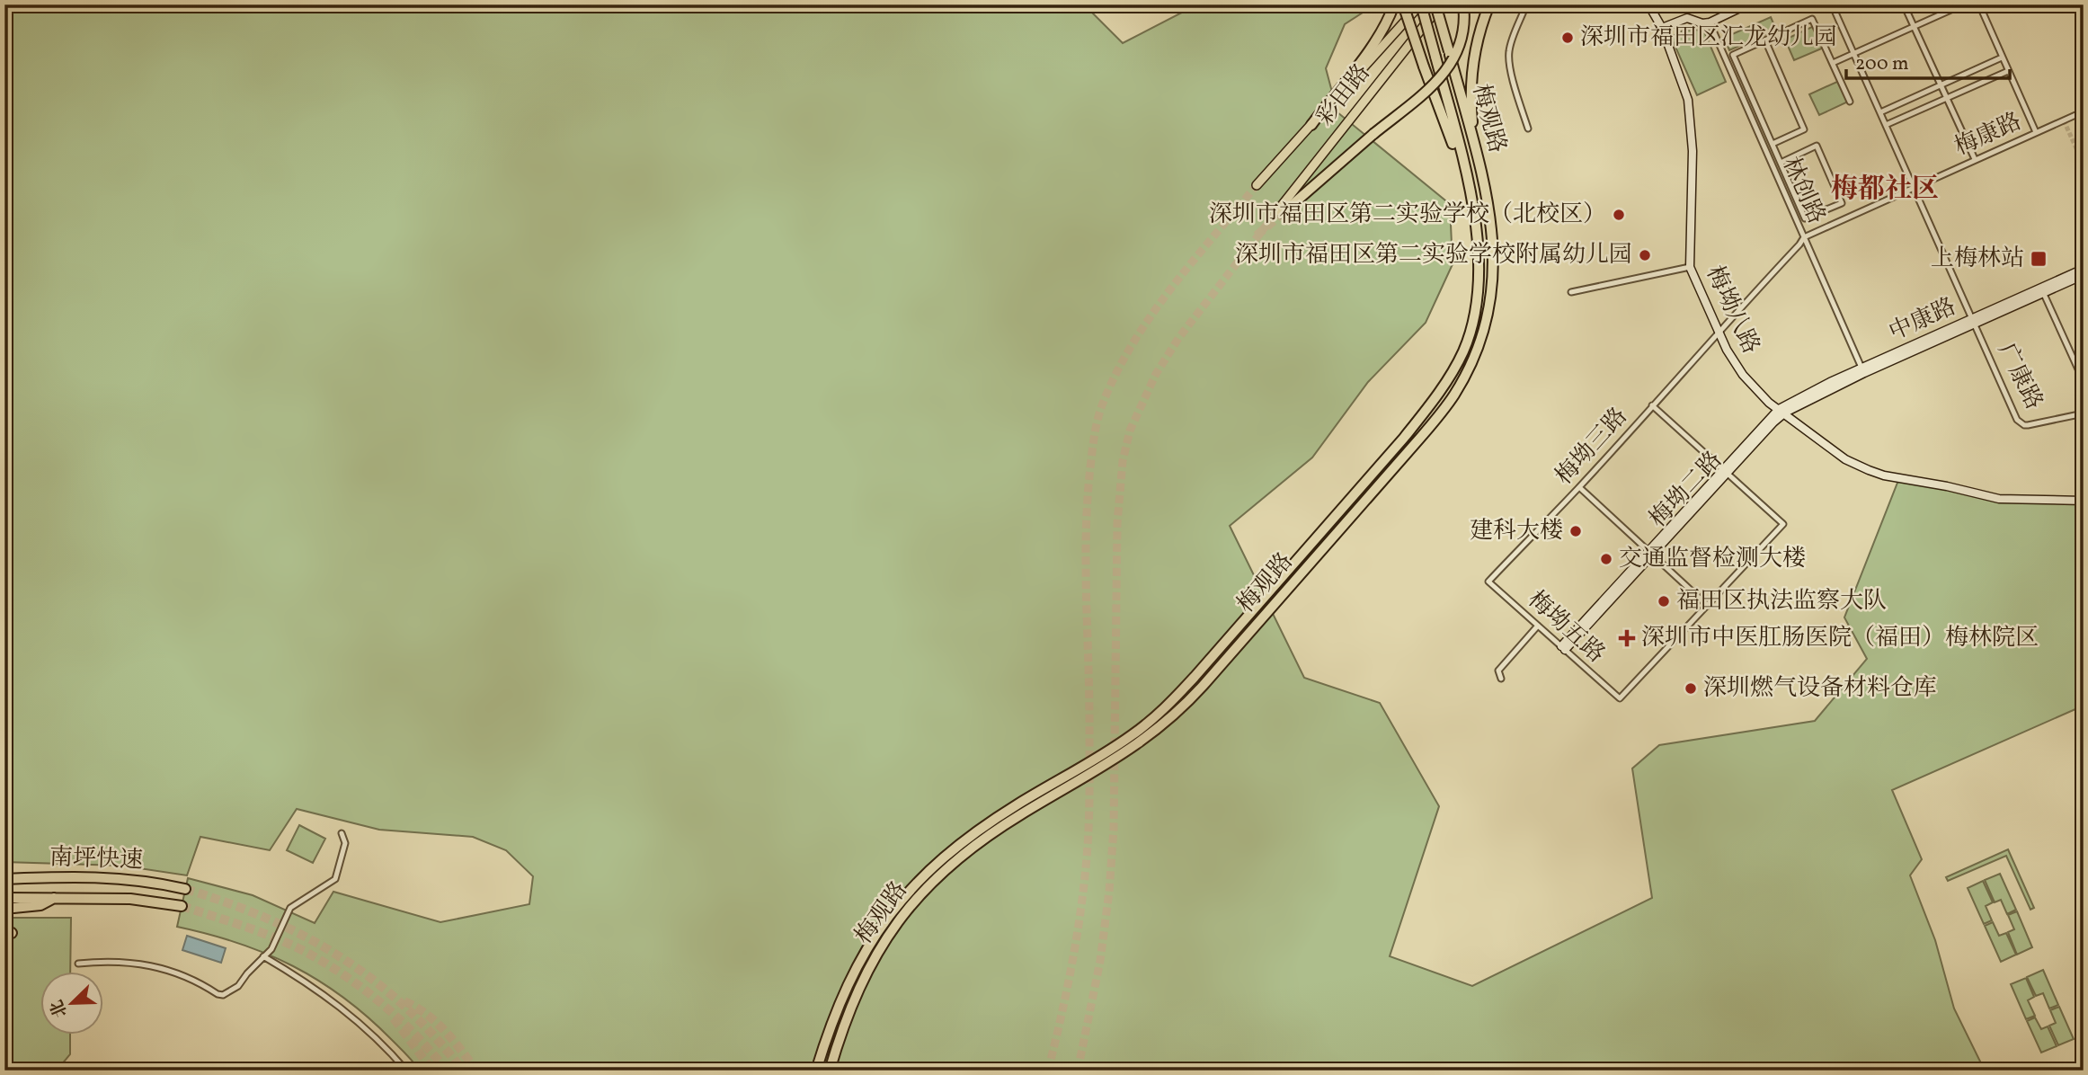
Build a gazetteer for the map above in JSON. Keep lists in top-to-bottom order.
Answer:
{
  "streets": {
    "highway": ["梅观路", "南坪快速"],
    "main road": ["彩田路"],
    "street": [
      "梅康路",
      "林创路",
      "梅坳八路",
      "中康路",
      "广康路",
      "梅坳三路",
      "梅坳二路",
      "梅坳五路"
    ]
  },
  "crossings": [
    ["彩田路", "梅观路"],
    ["梅康路", "林创路"],
    ["梅康路", "梅坳三路"],
    ["林创路", "中康路"],
    ["林创路", "梅坳三路"],
    ["梅坳八路", "中康路"],
    ["梅坳八路", "梅坳三路"],
    ["梅坳八路", "梅坳二路"],
    ["中康路", "广康路"],
    ["中康路", "梅坳二路"],
    ["梅坳三路", "梅坳五路"],
    ["梅坳二路", "梅坳五路"]
  ],
  "districts": ["梅都社区"],
  "places": {
    "other": [
      "深圳市福田区汇龙幼儿园",
      "深圳市福田区第二实验学校（北校区）",
      "深圳市福田区第二实验学校附属幼儿园",
      "建科大楼",
      "交通监督检测大楼",
      "福田区执法监察大队",
      "深圳燃气设备材料仓库"
    ],
    "transit": ["上梅林站"],
    "health": ["深圳市中医肛肠医院（福田）梅林院区"]
  },
  "scale_bar": "200 m",
  "north": "bottom left"
}
